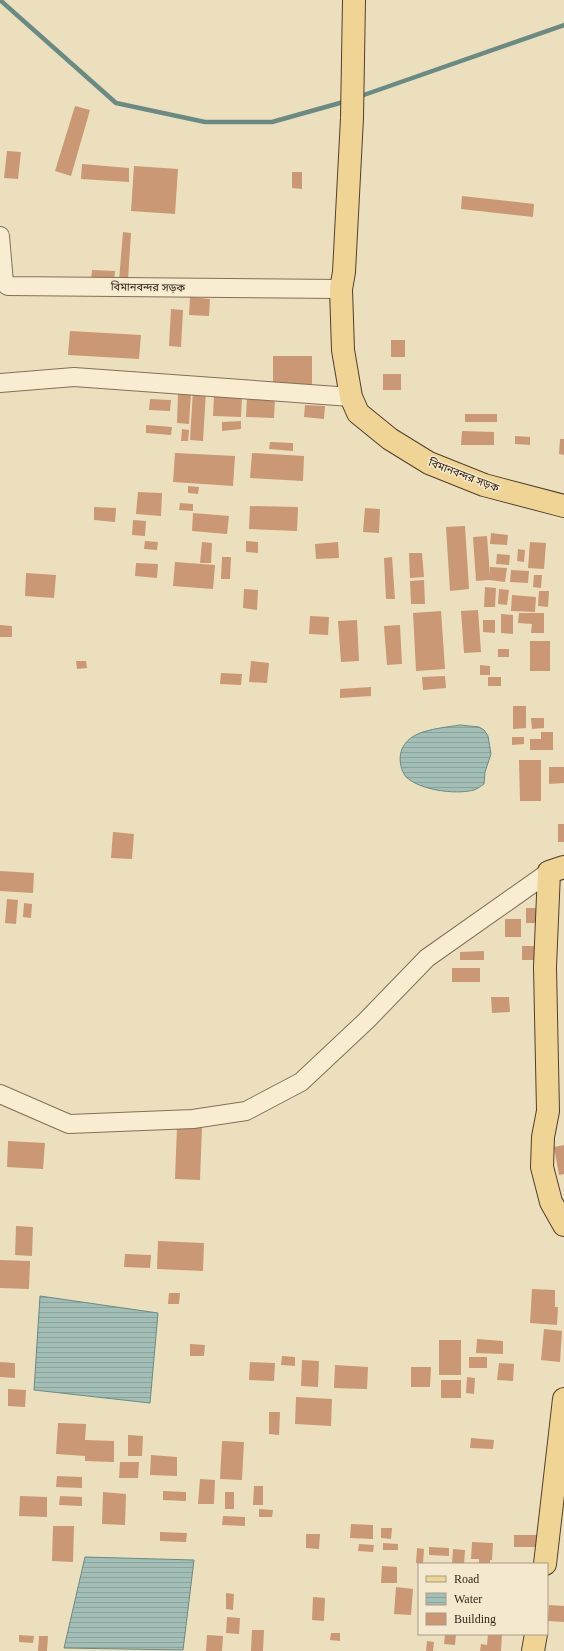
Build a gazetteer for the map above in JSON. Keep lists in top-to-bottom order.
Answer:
{
  "streets": {
    "main road": ["বিমানবন্দর সড়ক"]
  },
  "legend": ["Road", "Water", "Building"]
}
